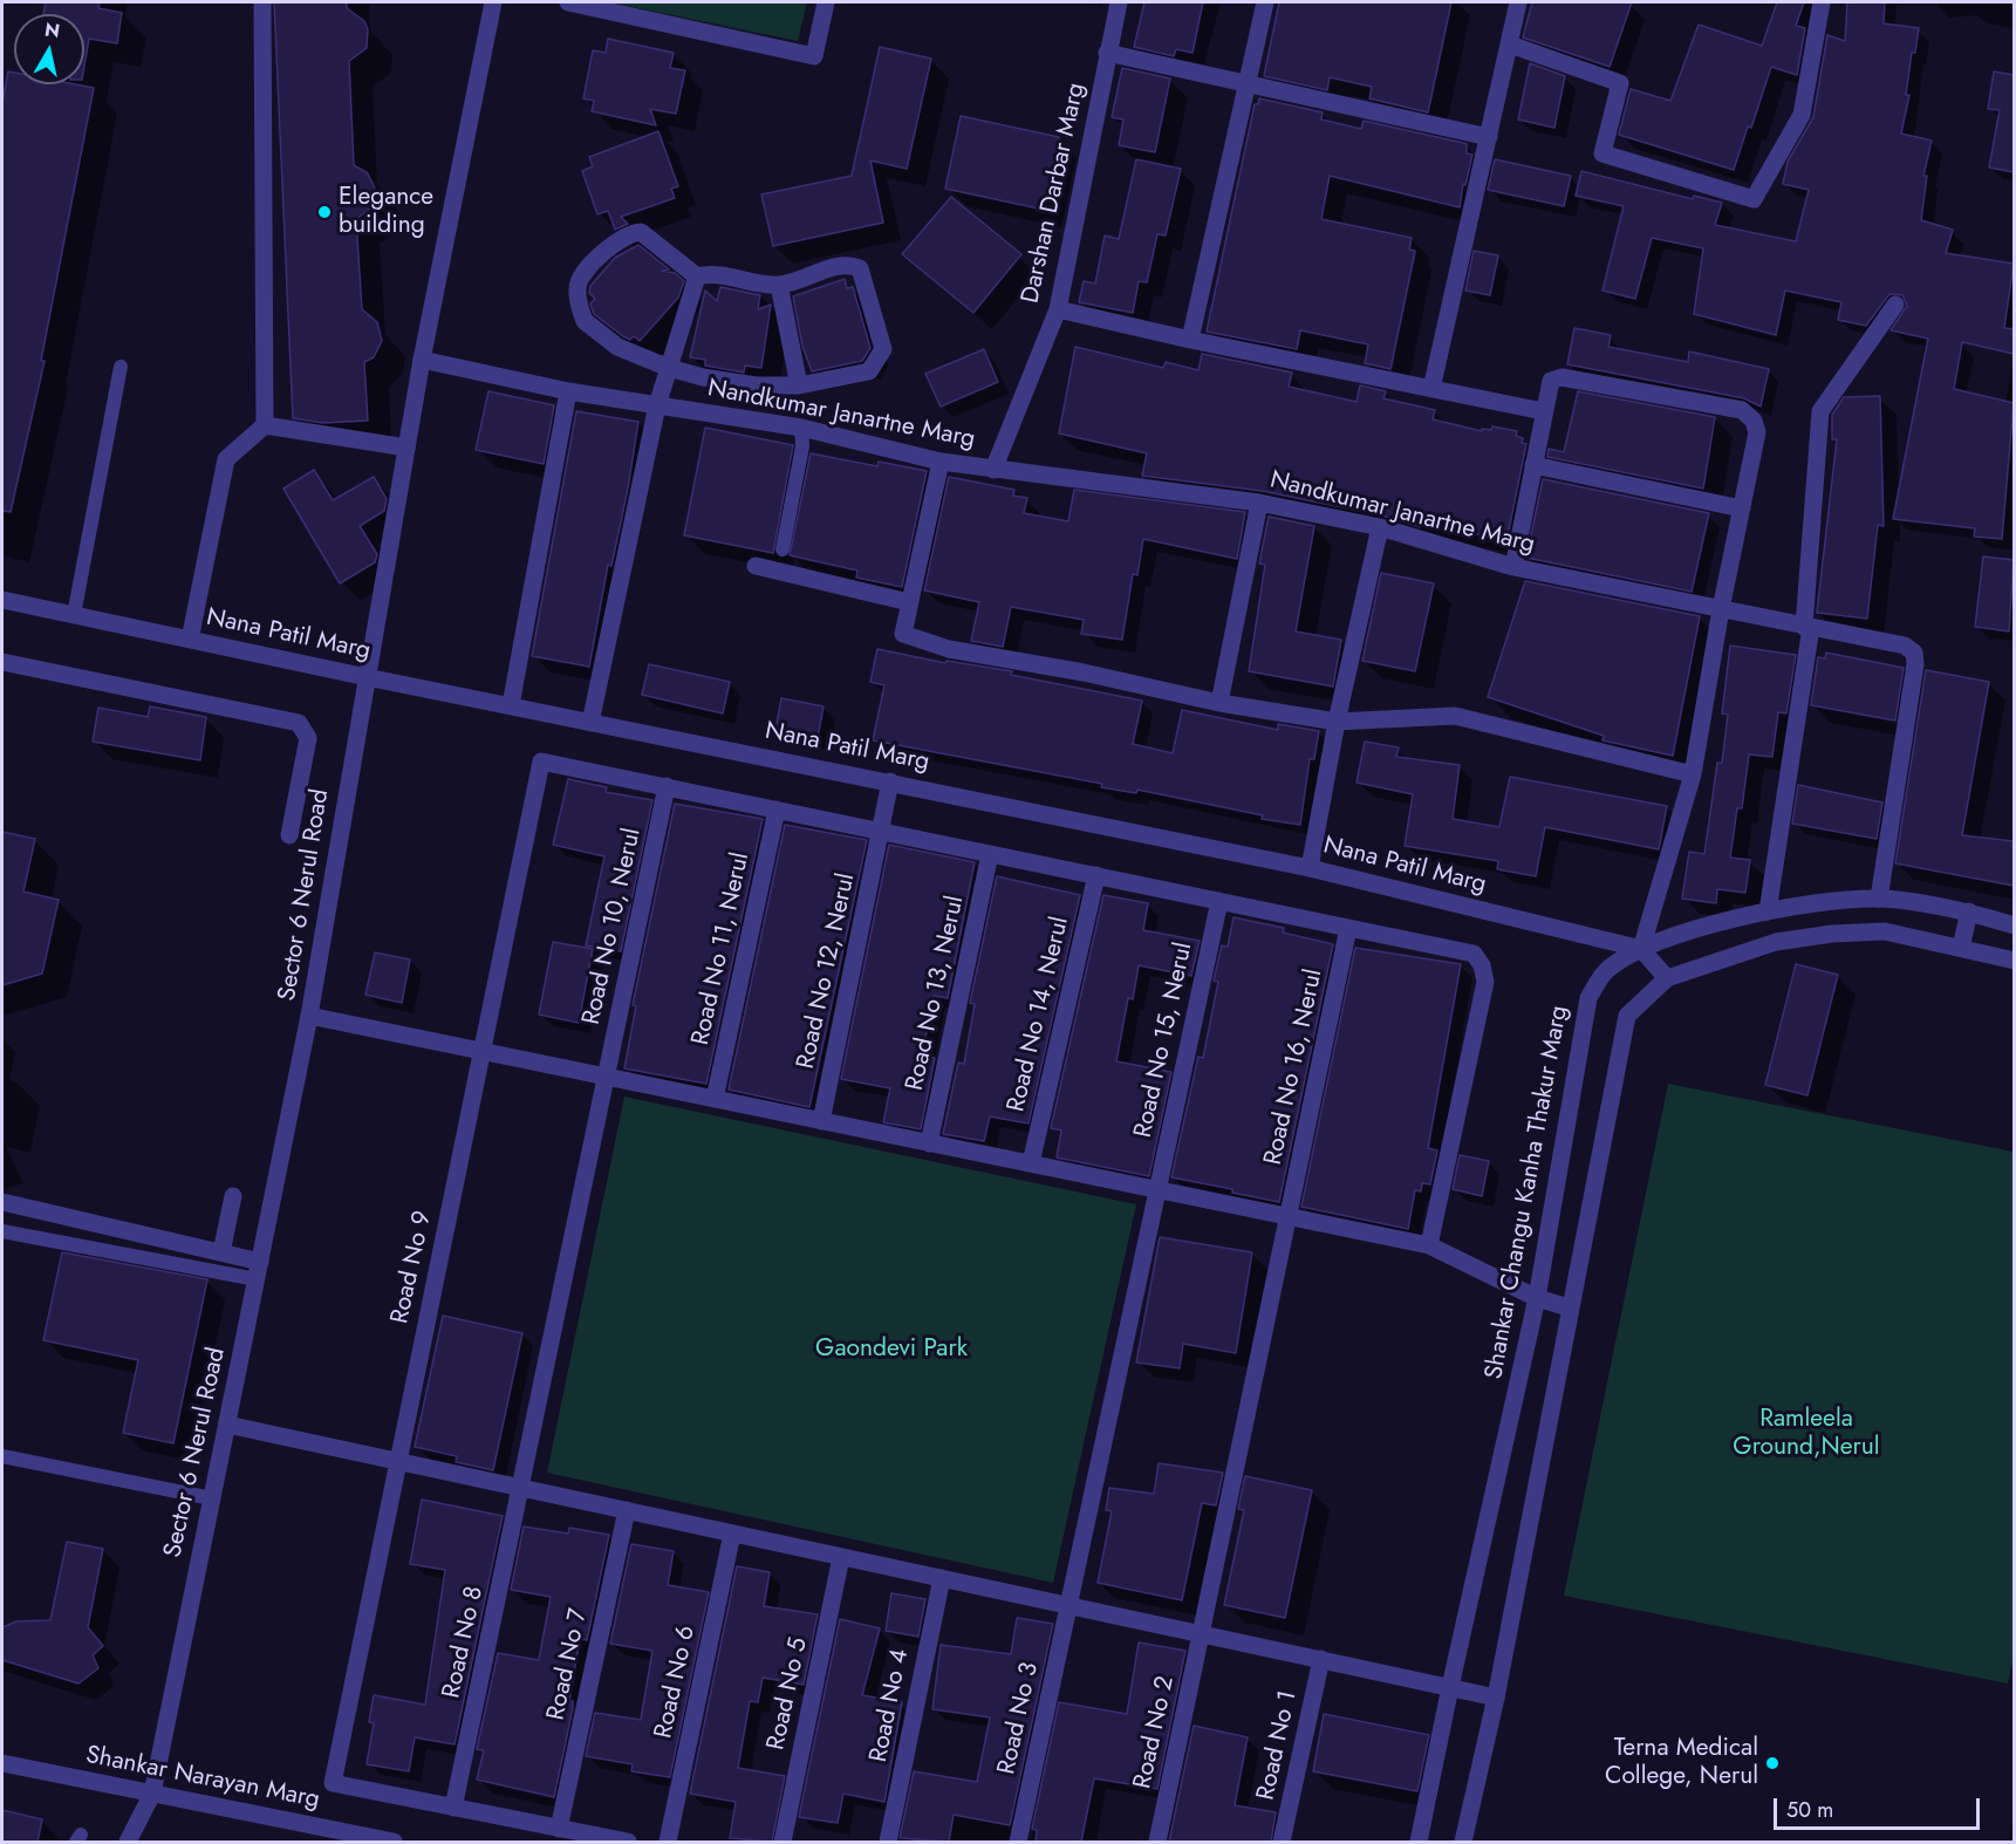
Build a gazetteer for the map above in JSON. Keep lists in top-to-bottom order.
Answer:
{
  "streets": {
    "street": [
      "Darshan Darbar Marg",
      "Nandkumar Janartne Marg",
      "Nana Patil Marg",
      "Sector 6 Nerul Road",
      "Road No 10, Nerul",
      "Road No 11, Nerul",
      "Road No 12, Nerul",
      "Road No 13, Nerul",
      "Road No 14, Nerul",
      "Road No 15, Nerul",
      "Road No 16, Nerul",
      "Shankar Changu Kanha Thakur Marg",
      "Road No 9",
      "Road No 8",
      "Road No 7",
      "Road No 6",
      "Road No 5",
      "Road No 4",
      "Road No 3",
      "Road No 2",
      "Road No 1",
      "Shankar Narayan Marg"
    ]
  },
  "crossings": [
    ["Darshan Darbar Marg", "Nandkumar Janartne Marg"],
    ["Nandkumar Janartne Marg", "Sector 6 Nerul Road"],
    ["Nandkumar Janartne Marg", "Shankar Changu Kanha Thakur Marg"],
    ["Nana Patil Marg", "Sector 6 Nerul Road"],
    ["Nana Patil Marg", "Road No 12, Nerul"],
    ["Nana Patil Marg", "Shankar Changu Kanha Thakur Marg"],
    ["Sector 6 Nerul Road", "Shankar Narayan Marg"],
    ["Road No 10, Nerul", "Road No 9"],
    ["Road No 10, Nerul", "Road No 8"],
    ["Road No 15, Nerul", "Road No 3"],
    ["Road No 16, Nerul", "Road No 2"],
    ["Road No 9", "Road No 8"]
  ],
  "parks": ["Gaondevi Park", "Ramleela Ground,Nerul"],
  "places": ["Elegance building", "Terna Medical College, Nerul"],
  "scale_bar": "50 m",
  "north": "top"
}
